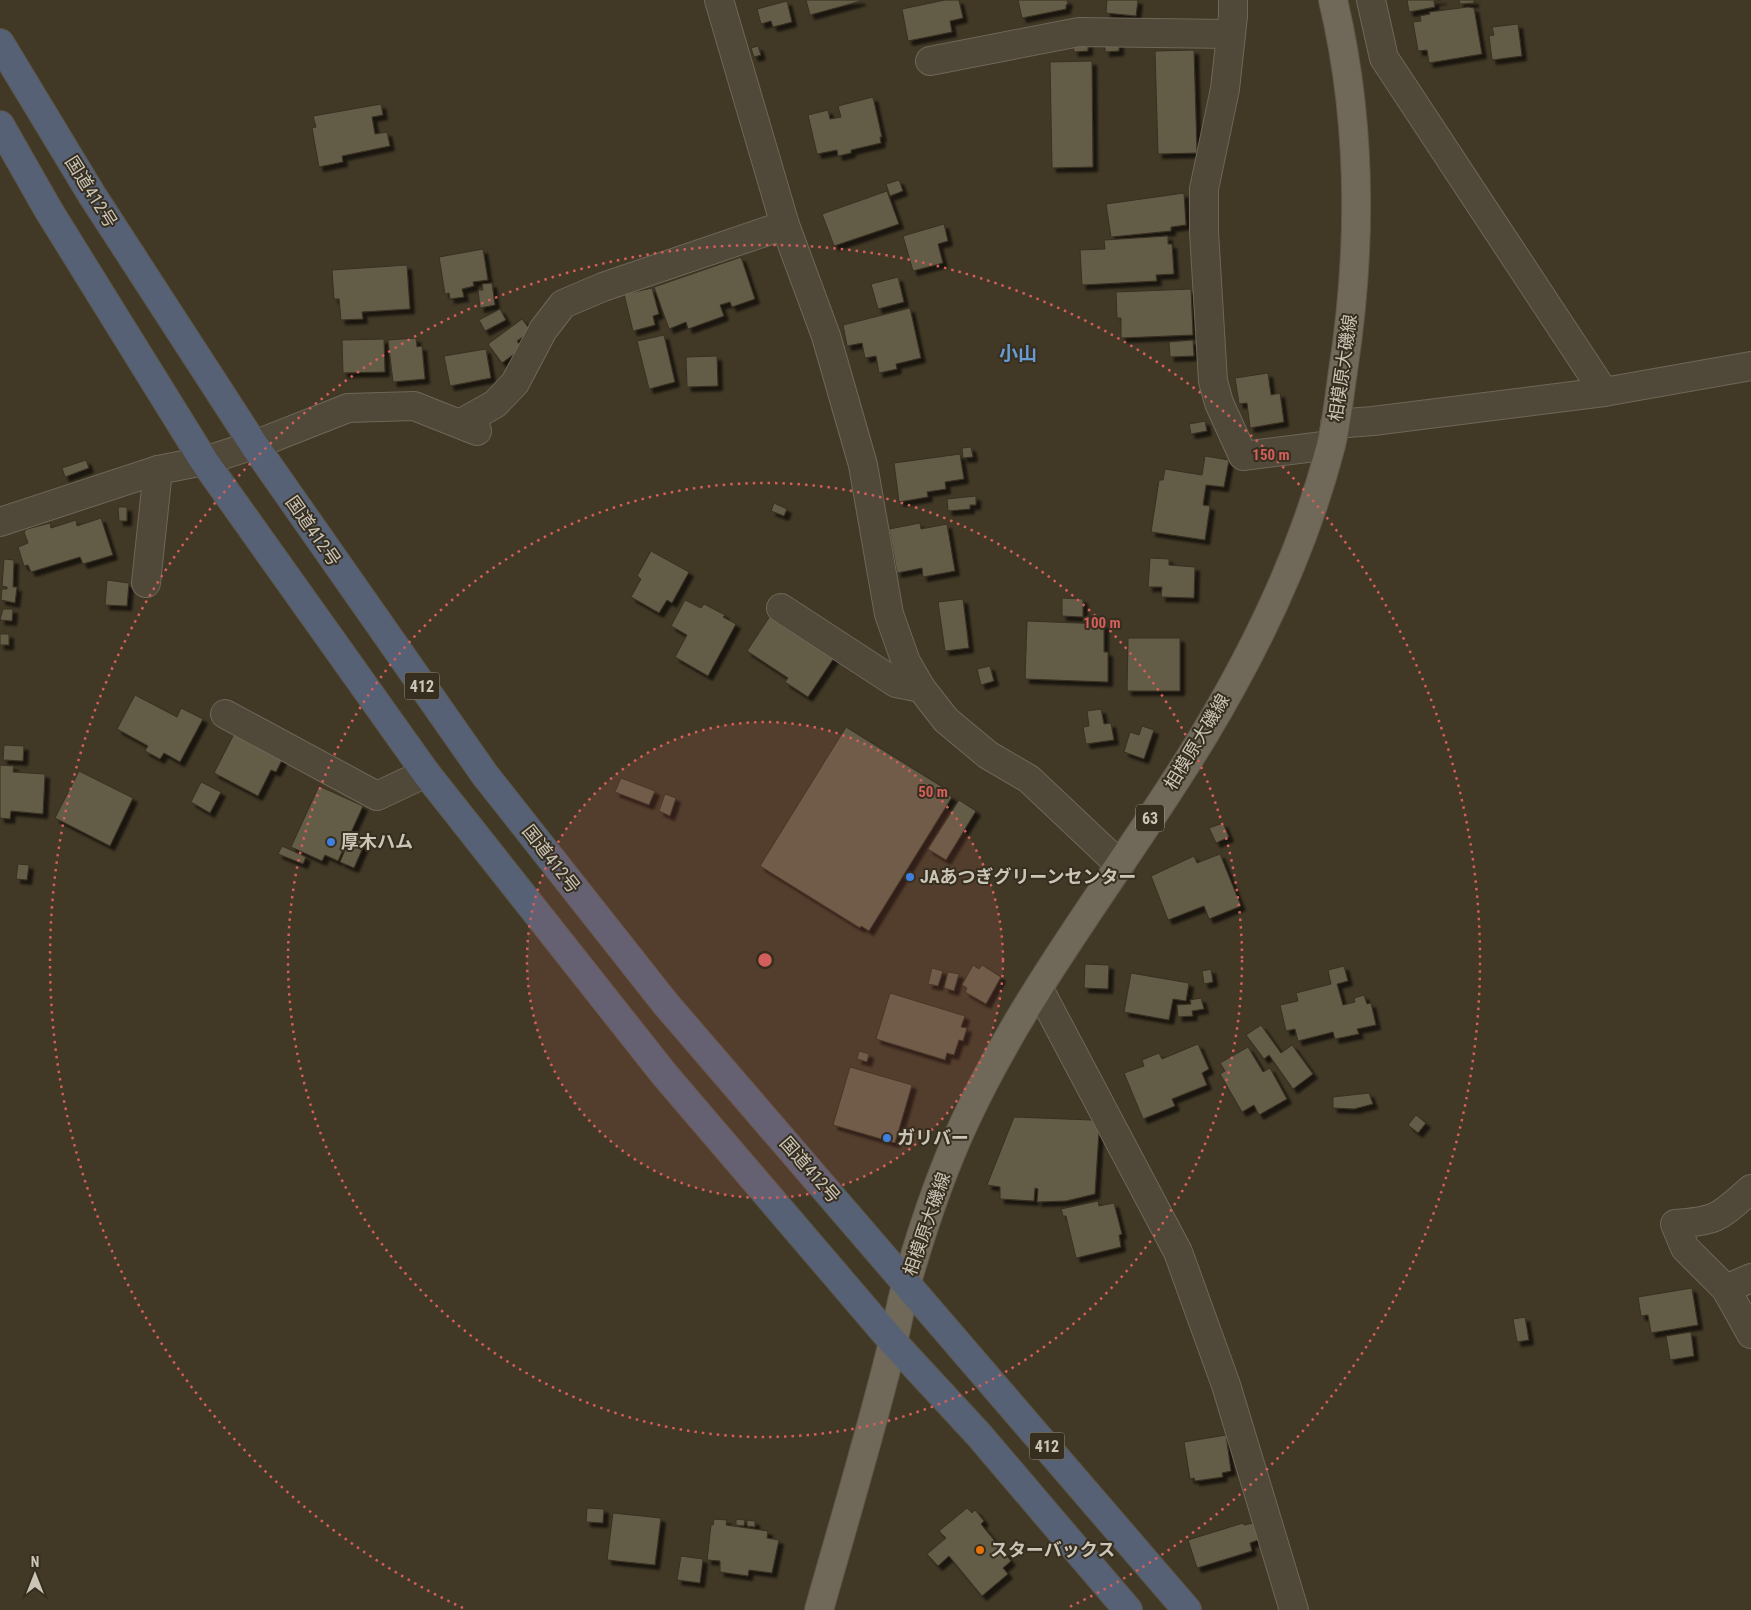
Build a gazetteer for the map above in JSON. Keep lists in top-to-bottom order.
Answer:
{
  "streets": {
    "highway": ["国道412号", "412"],
    "main road": ["相模原大磯線", "63"]
  },
  "crossings": [
    ["国道412号", "相模原大磯線"],
    ["相模原大磯線", "412"]
  ],
  "districts": ["小山"],
  "places": [
    "厚木ハム",
    "JAあつぎグリーンセンター",
    "ガリバー",
    "スターバックス"
  ],
  "north": "top",
  "rings": ["150 m", "100 m", "50 m"]
}
